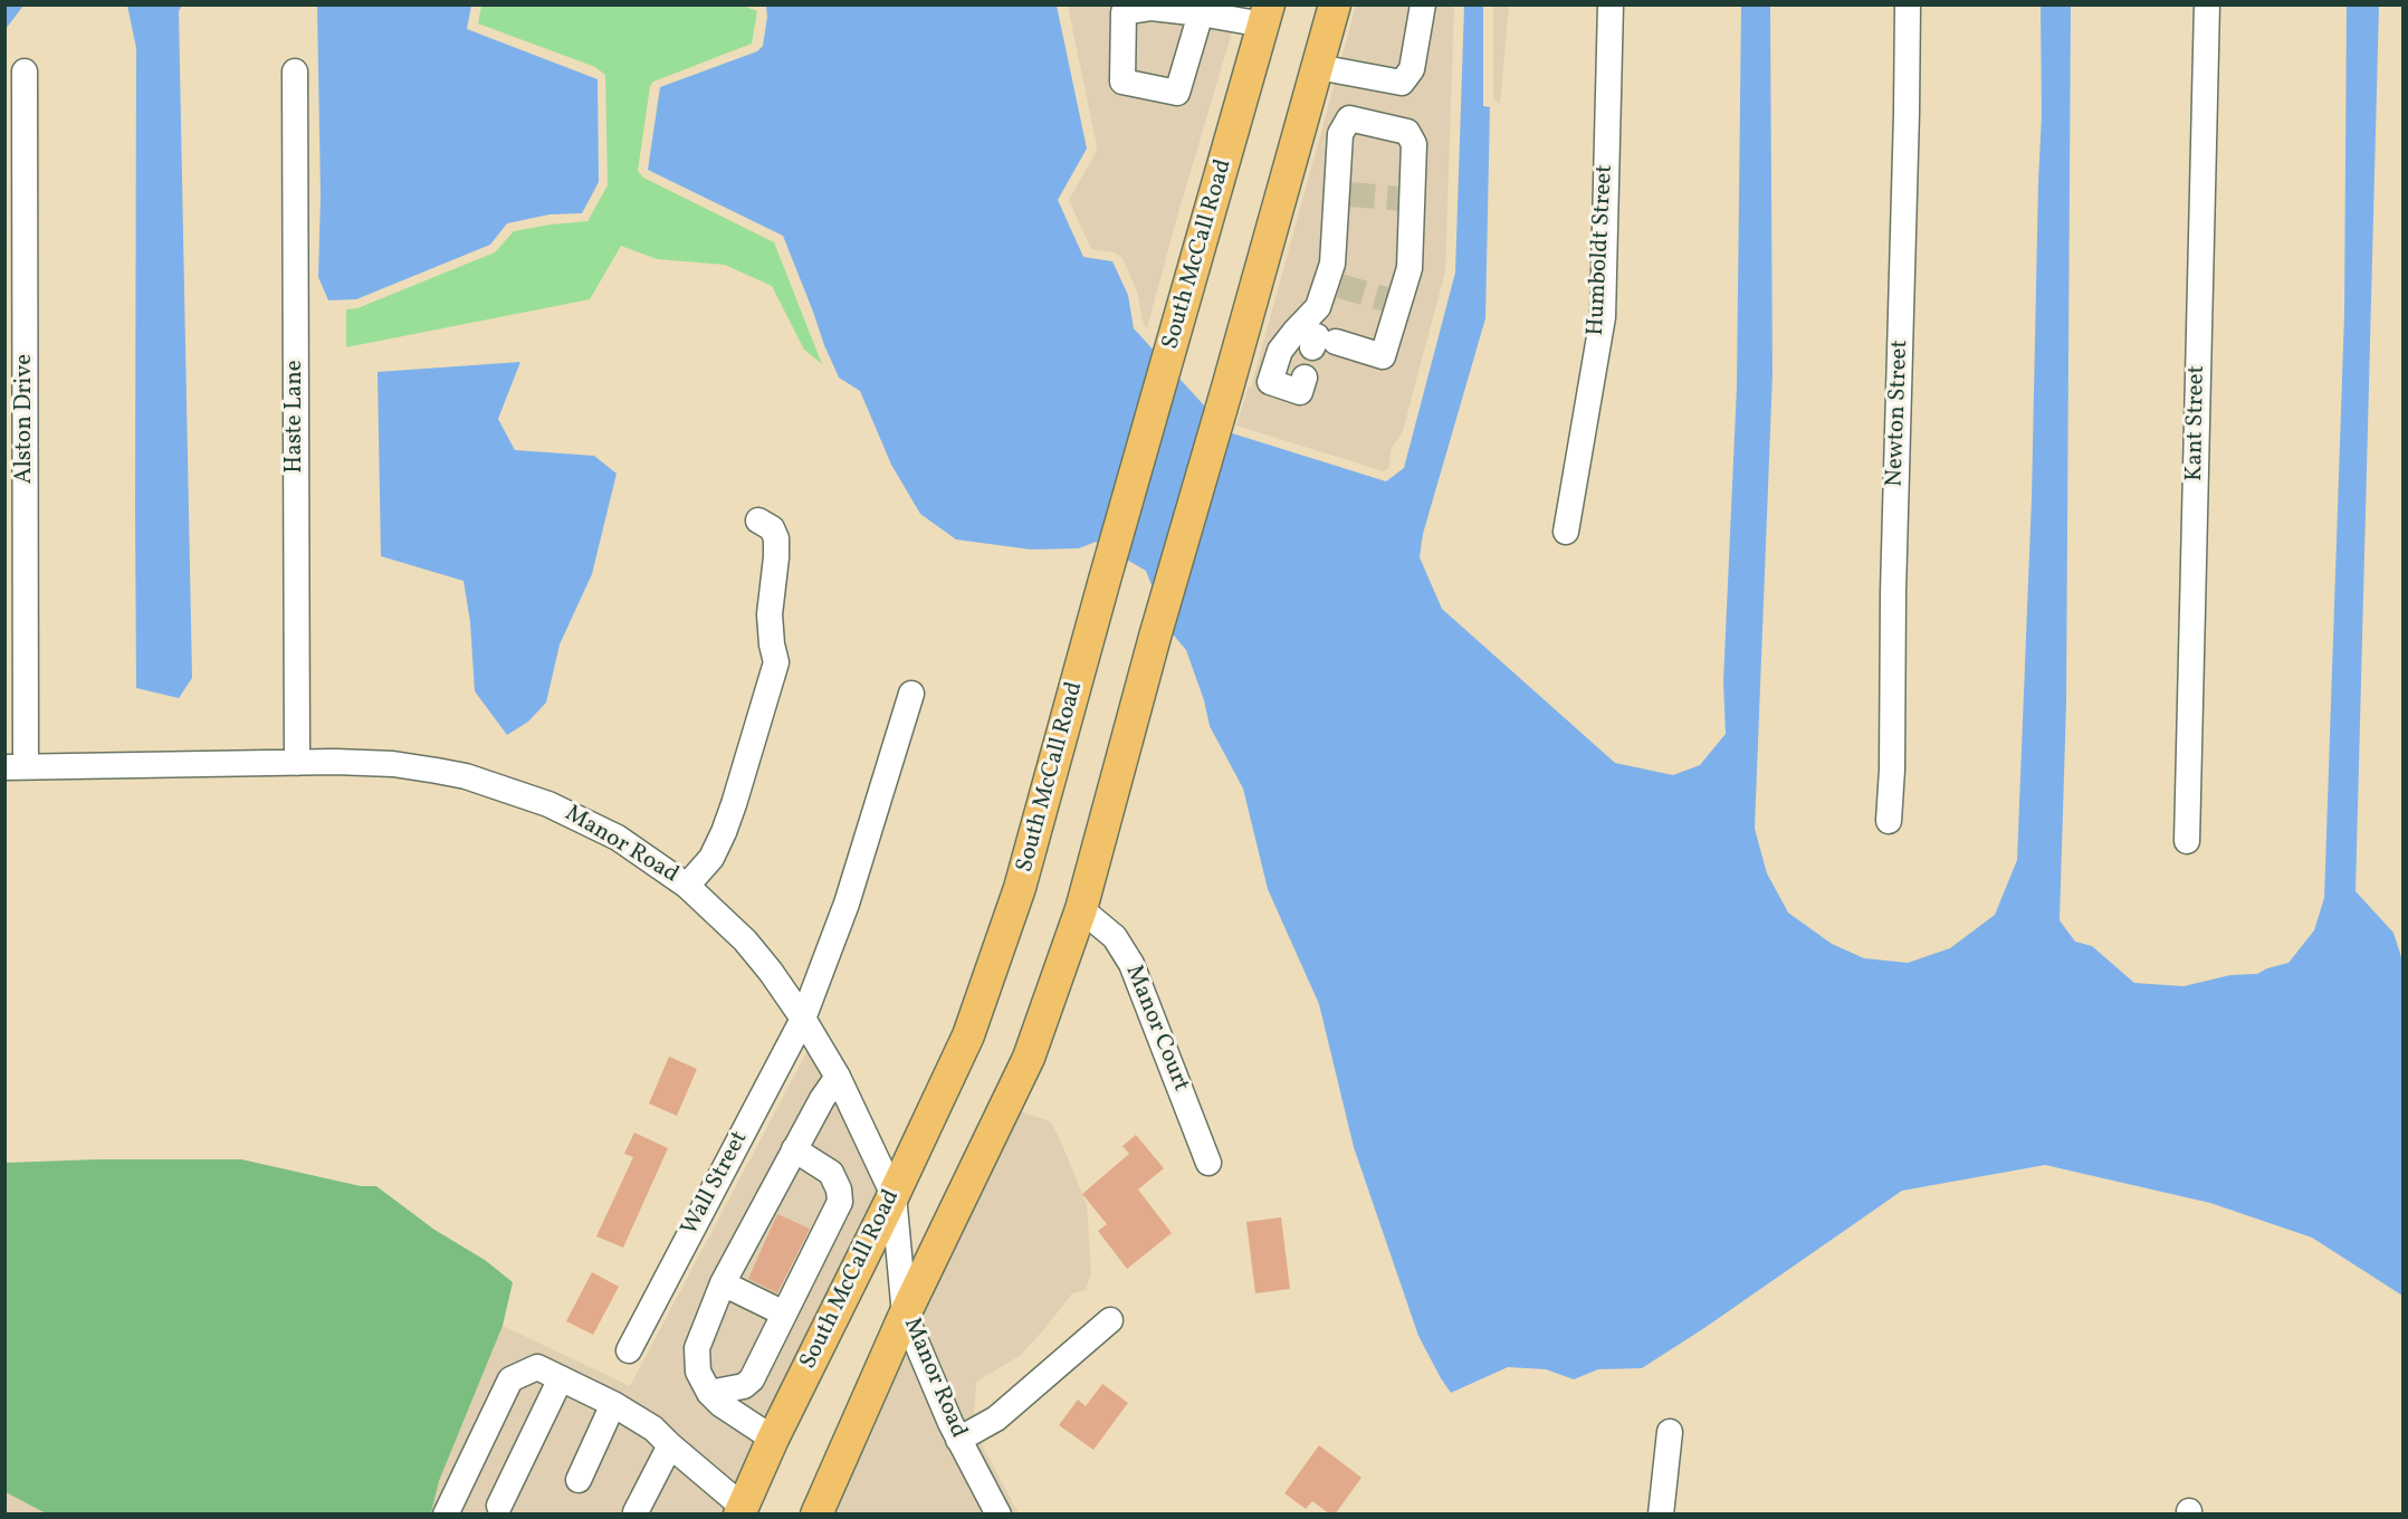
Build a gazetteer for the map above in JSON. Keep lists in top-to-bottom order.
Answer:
{
  "streets": {
    "main road": ["South McCall Road"],
    "street": [
      "Humboldt Street",
      "Newton Street",
      "Haste Lane",
      "Alston Drive",
      "Kant Street",
      "Manor Road",
      "Manor Court",
      "Wall Street"
    ]
  },
  "crossings": [
    ["South McCall Road", "Manor Road"],
    ["Haste Lane", "Manor Road"],
    ["Alston Drive", "Manor Road"],
    ["Manor Road", "Wall Street"]
  ]
}
